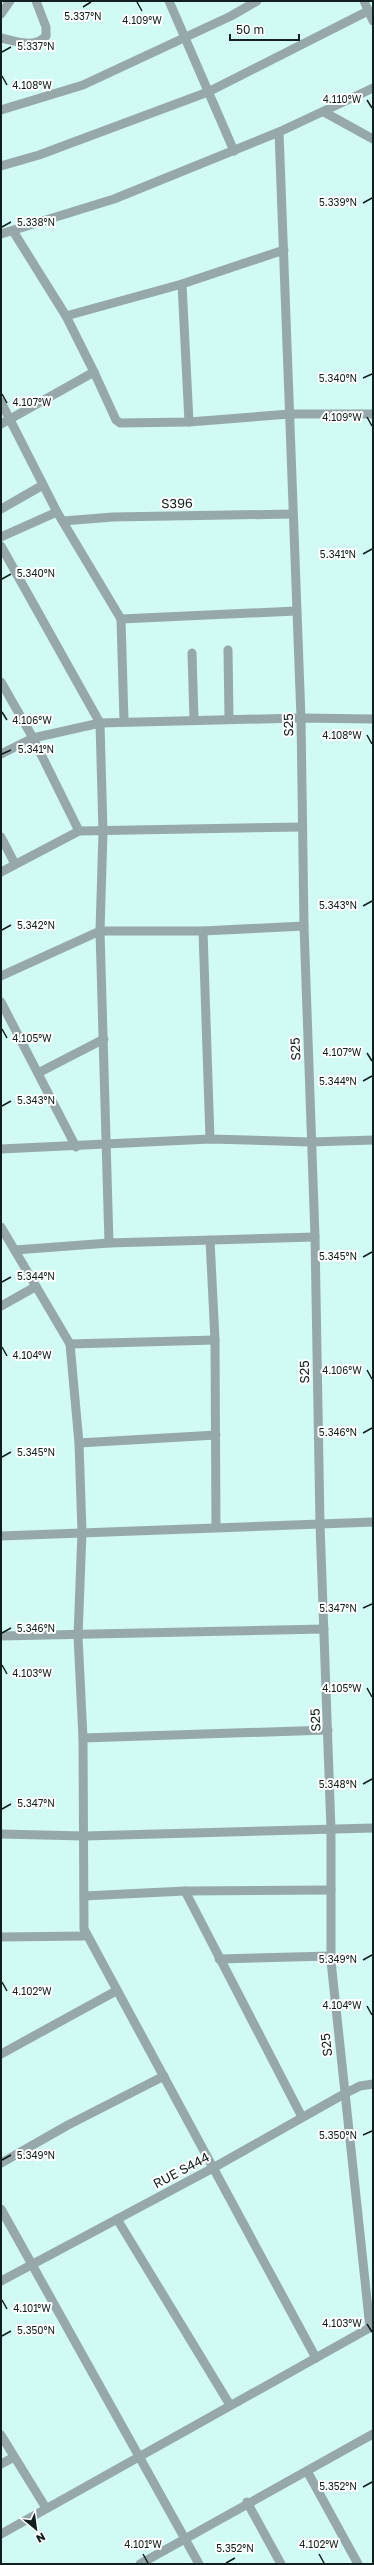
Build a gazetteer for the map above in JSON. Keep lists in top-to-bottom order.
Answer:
{
  "streets": {
    "street": ["S396", "S25", "RUE S444"]
  },
  "crossings": [
    ["S396", "S25"],
    ["S25", "RUE S444"]
  ],
  "scale_bar": "50 m",
  "north": "bottom right",
  "coordinates": [
    "5.337°N",
    "4.109°W",
    "4.108°W",
    "4.110°W",
    "5.339°N",
    "5.338°N",
    "5.340°N",
    "4.107°W",
    "5.341°N",
    "4.106°W",
    "5.343°N",
    "5.342°N",
    "4.105°W",
    "5.344°N",
    "5.345°N",
    "4.104°W",
    "5.346°N",
    "5.347°N",
    "4.103°W",
    "5.348°N",
    "5.349°N",
    "4.102°W",
    "5.350°N",
    "4.101°W",
    "5.352°N"
  ]
}
